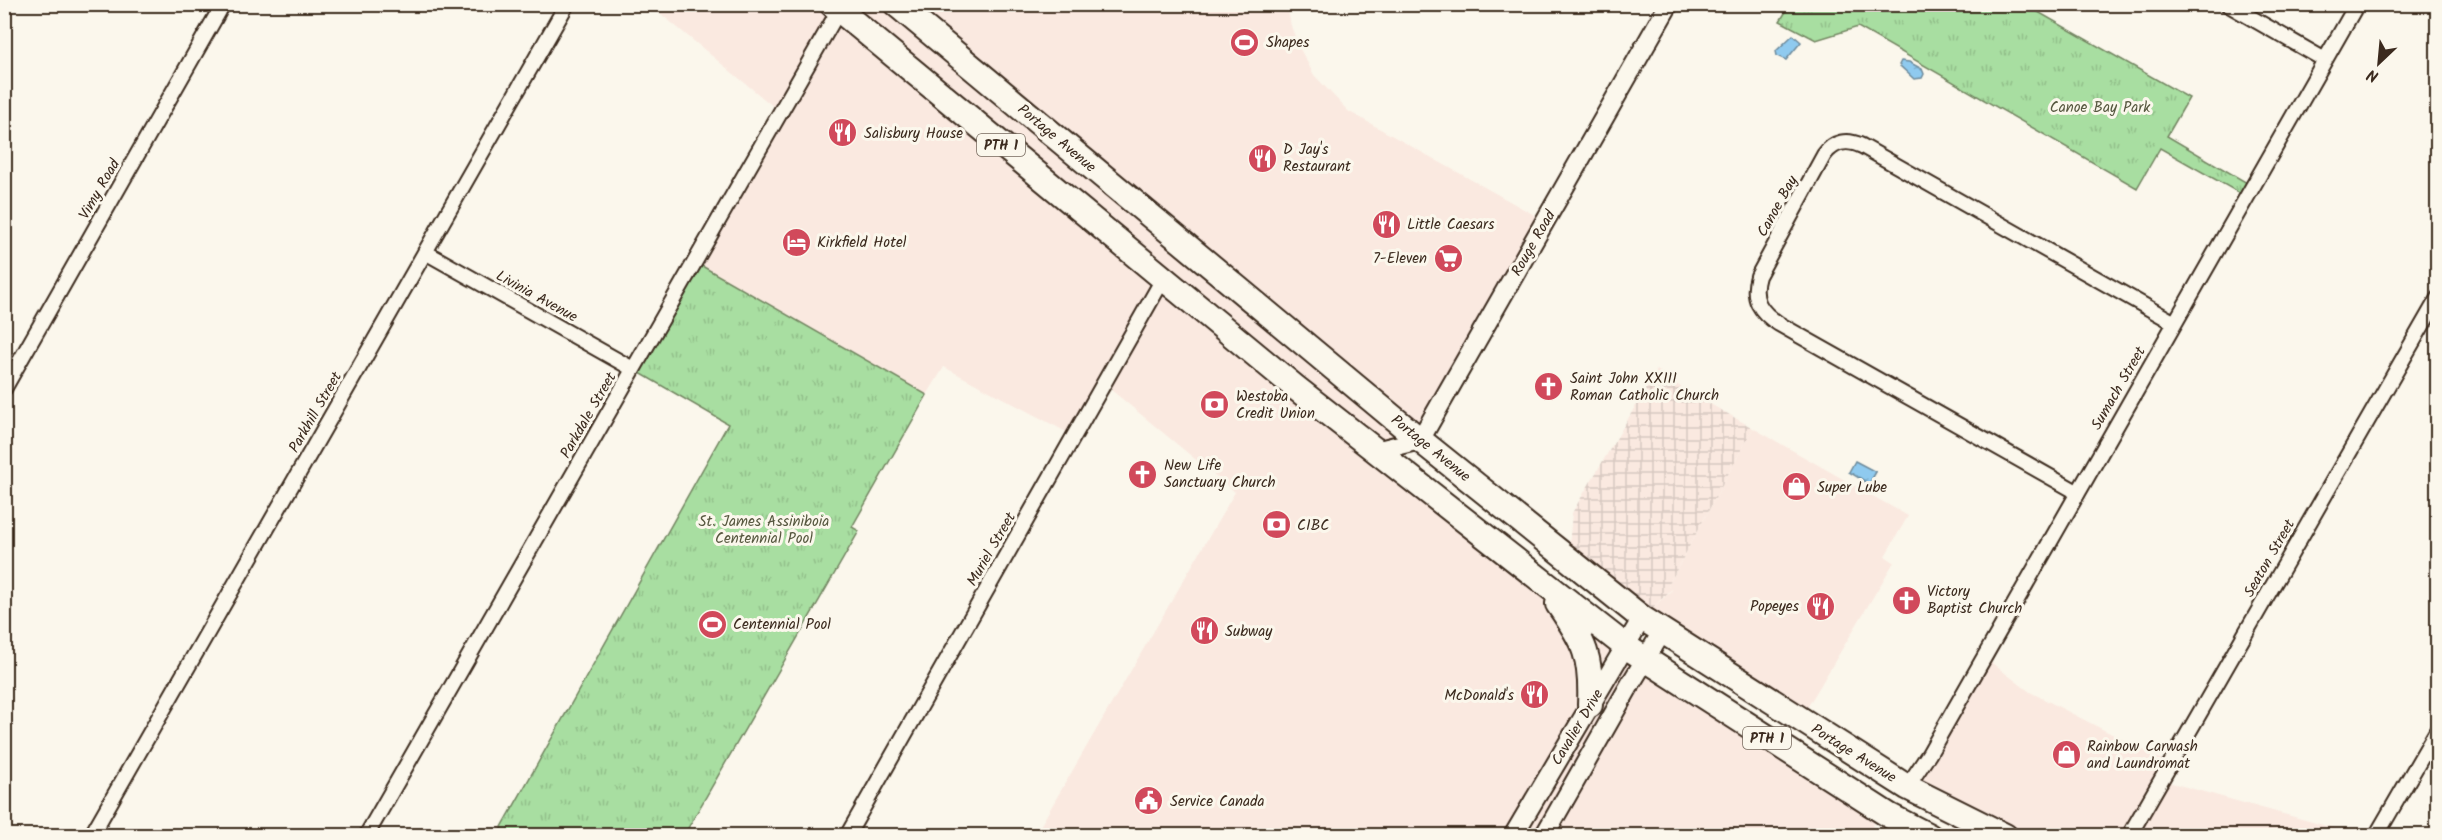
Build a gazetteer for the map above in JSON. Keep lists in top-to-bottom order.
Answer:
{
  "streets": {
    "highway": ["Portage Avenue", "PTH 1"],
    "street": [
      "Vimy Road",
      "Canoe Bay",
      "Rouge Road",
      "Livinia Avenue",
      "Sumach Street",
      "Parkhill Street",
      "Parkdale Street",
      "Muriel Street",
      "Seaton Street",
      "Cavalier Drive"
    ]
  },
  "crossings": [
    ["Portage Avenue", "Rouge Road"],
    ["Portage Avenue", "Sumach Street"],
    ["Portage Avenue", "Cavalier Drive"],
    ["PTH 1", "Parkdale Street"],
    ["PTH 1", "Muriel Street"],
    ["PTH 1", "Cavalier Drive"],
    ["Canoe Bay", "Sumach Street"],
    ["Livinia Avenue", "Parkhill Street"],
    ["Livinia Avenue", "Parkdale Street"]
  ],
  "parks": ["Canoe Bay Park", "St. James Assiniboia Centennial Pool"],
  "places": {
    "sports": ["Shapes", "Centennial Pool"],
    "restaurant": [
      "Salisbury House",
      "D Jay's Restaurant",
      "Little Caesars",
      "Popeyes",
      "Subway",
      "McDonald's"
    ],
    "hotel": ["Kirkfield Hotel"],
    "supermarket": ["7-Eleven"],
    "church": ["Saint John XXIII Roman Catholic Church", "New Life Sanctuary Church", "Victory Baptist Church"],
    "bank": ["Westoba Credit Union", "CIBC"],
    "shop": ["Super Lube", "Rainbow Carwash and Laundromat"],
    "public building": ["Service Canada"]
  },
  "north": "bottom left"
}
